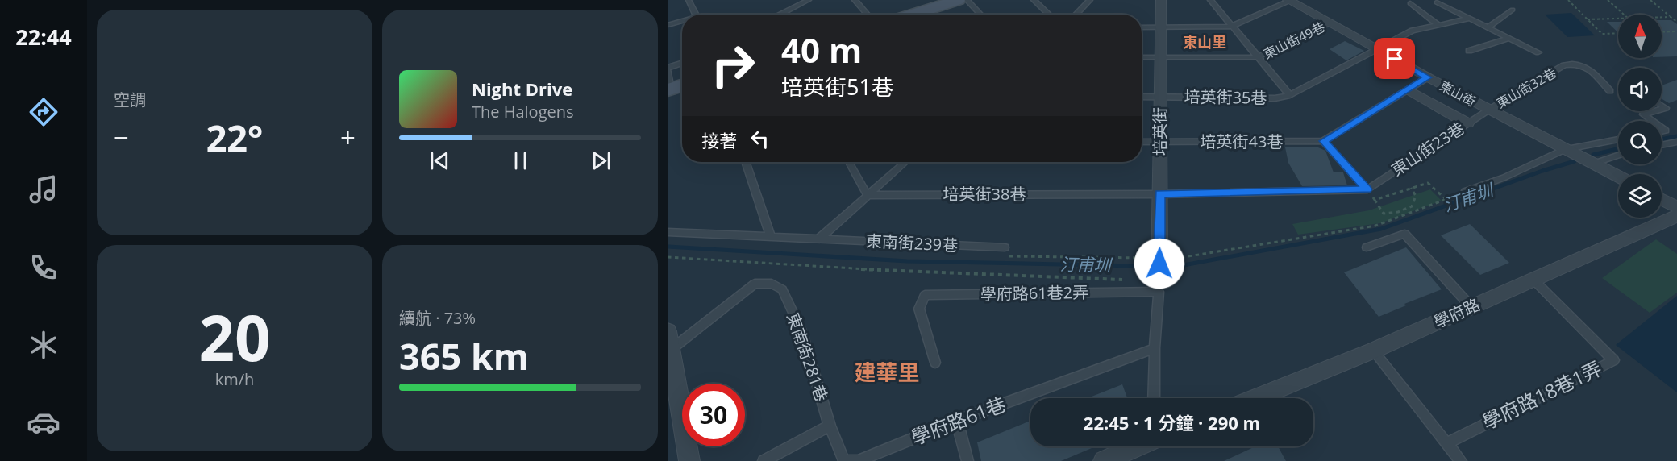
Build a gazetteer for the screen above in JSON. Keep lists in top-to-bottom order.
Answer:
{
  "streets": {
    "street": ["東山街", "培英街", "學府路"],
    "lane": [
      "東山街49巷",
      "東山街32巷",
      "培英街35巷",
      "培英街43巷",
      "東山街23巷",
      "培英街38巷",
      "東南街239巷",
      "學府路61巷2弄",
      "東南街281巷",
      "學府路18巷1弄",
      "學府路61巷"
    ]
  },
  "crossings": [
    ["東山街49巷", "東山街"],
    ["東山街32巷", "東山街"],
    ["東山街32巷", "東山街23巷"],
    ["東山街", "培英街35巷"],
    ["東山街", "東山街23巷"],
    ["培英街35巷", "培英街"],
    ["培英街", "培英街43巷"],
    ["培英街", "培英街38巷"],
    ["東山街23巷", "培英街38巷"],
    ["學府路61巷2弄", "學府路61巷"],
    ["學府路", "學府路18巷1弄"],
    ["東南街281巷", "學府路61巷"]
  ],
  "districts": ["東山里", "建華里"],
  "water": ["汀甫圳"],
  "north": "top",
  "page": {
    "tabs": "22:44",
    "tile": [
      "空調",
      ["20", "km/h"],
      ["續航 · 73%", "365 km"]
    ],
    "turn": ["40 m", "培英街51巷"],
    "song": ["Night Drive", "The Halogens"],
    "then": "接著",
    "heat": ["−", "22°", "+"],
    "limit": "30",
    "trip": "22:45 · 1 分鐘 · 290 m"
  }
}
